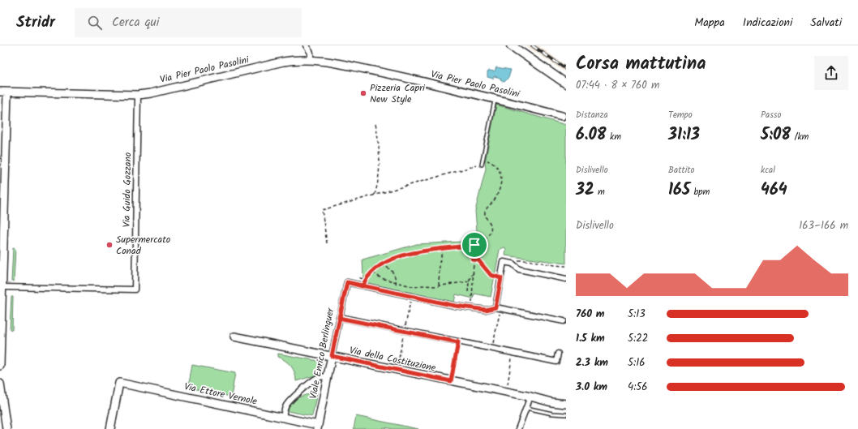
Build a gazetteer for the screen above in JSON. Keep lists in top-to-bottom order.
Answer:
{
  "streets": {
    "street": [
      "Via Pier Paolo Pasolini",
      "Via Guido Gozzano",
      "Viale Enrico Berlinguer",
      "Via della Costituzione",
      "Via Ettore Vernole"
    ]
  },
  "crossings": [
    ["Via Pier Paolo Pasolini", "Via Guido Gozzano"],
    ["Viale Enrico Berlinguer", "Via della Costituzione"],
    ["Viale Enrico Berlinguer", "Via Ettore Vernole"]
  ],
  "places": ["Pizzeria Capri New Style", "Supermercato Conad"],
  "page": {
    "header": "Stridr",
    "search": "Cerca qui",
    "nav": ["Mappa", "Indicazioni", "Salvati"],
    "heading": ["Corsa mattutina", "07:44 · 8 × 760 m"],
    "stats": [
      ["Distanza", "6.08 km"],
      ["Tempo", "31:13"],
      ["Passo", "5:08 /km"],
      ["Dislivello", "32 m"],
      ["Battito", "165 bpm"],
      ["kcal", "464"]
    ],
    "chart": ["Dislivello", "163–166 m"],
    "list": [
      {
        "name": "760 m",
        "note": "5:13"
      },
      {
        "name": "1.5 km",
        "note": "5:22"
      },
      {
        "name": "2.3 km",
        "note": "5:16"
      },
      {
        "name": "3.0 km",
        "note": "4:56"
      }
    ]
  }
}
